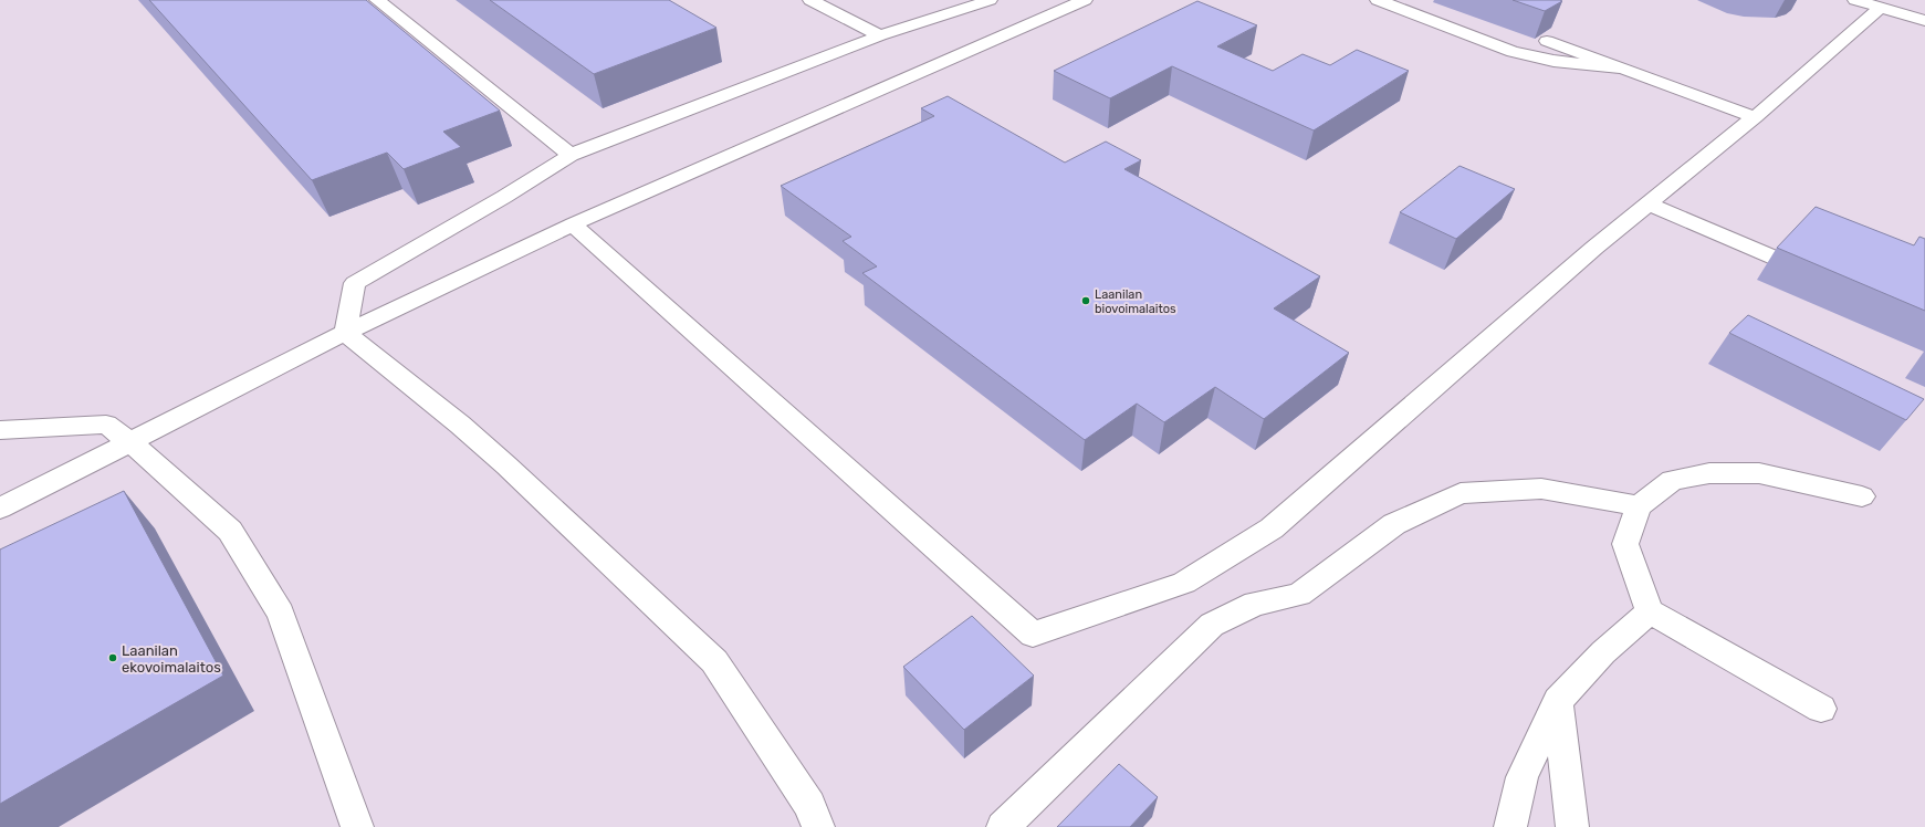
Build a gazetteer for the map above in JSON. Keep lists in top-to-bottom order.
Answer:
{
  "places": ["Laanilan biovoimalaitos", "Laanilan ekovoimalaitos"]
}
